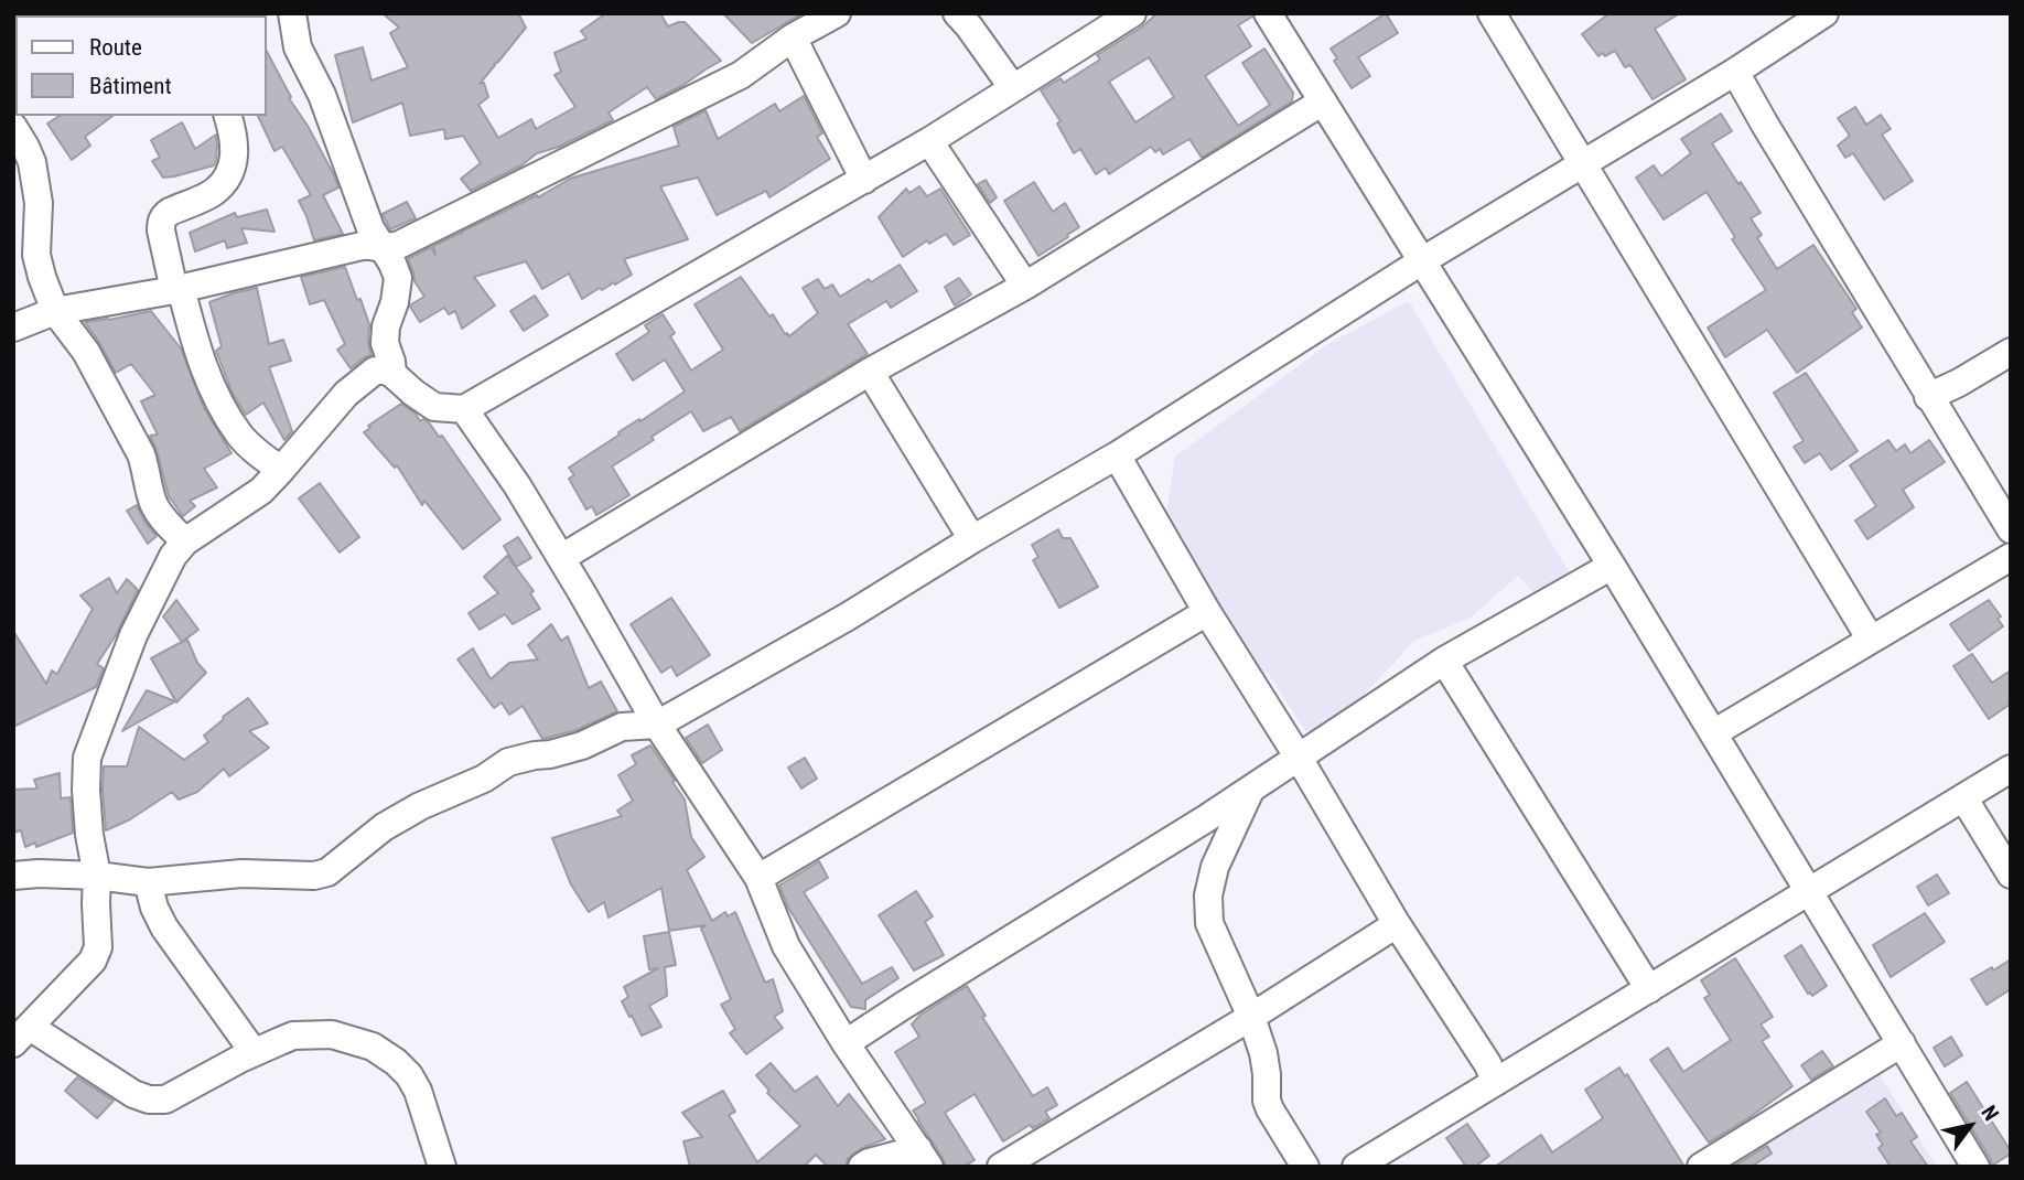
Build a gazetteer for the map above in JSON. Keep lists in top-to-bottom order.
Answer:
{
  "legend": ["Route", "Bâtiment"],
  "north": "top right"
}
